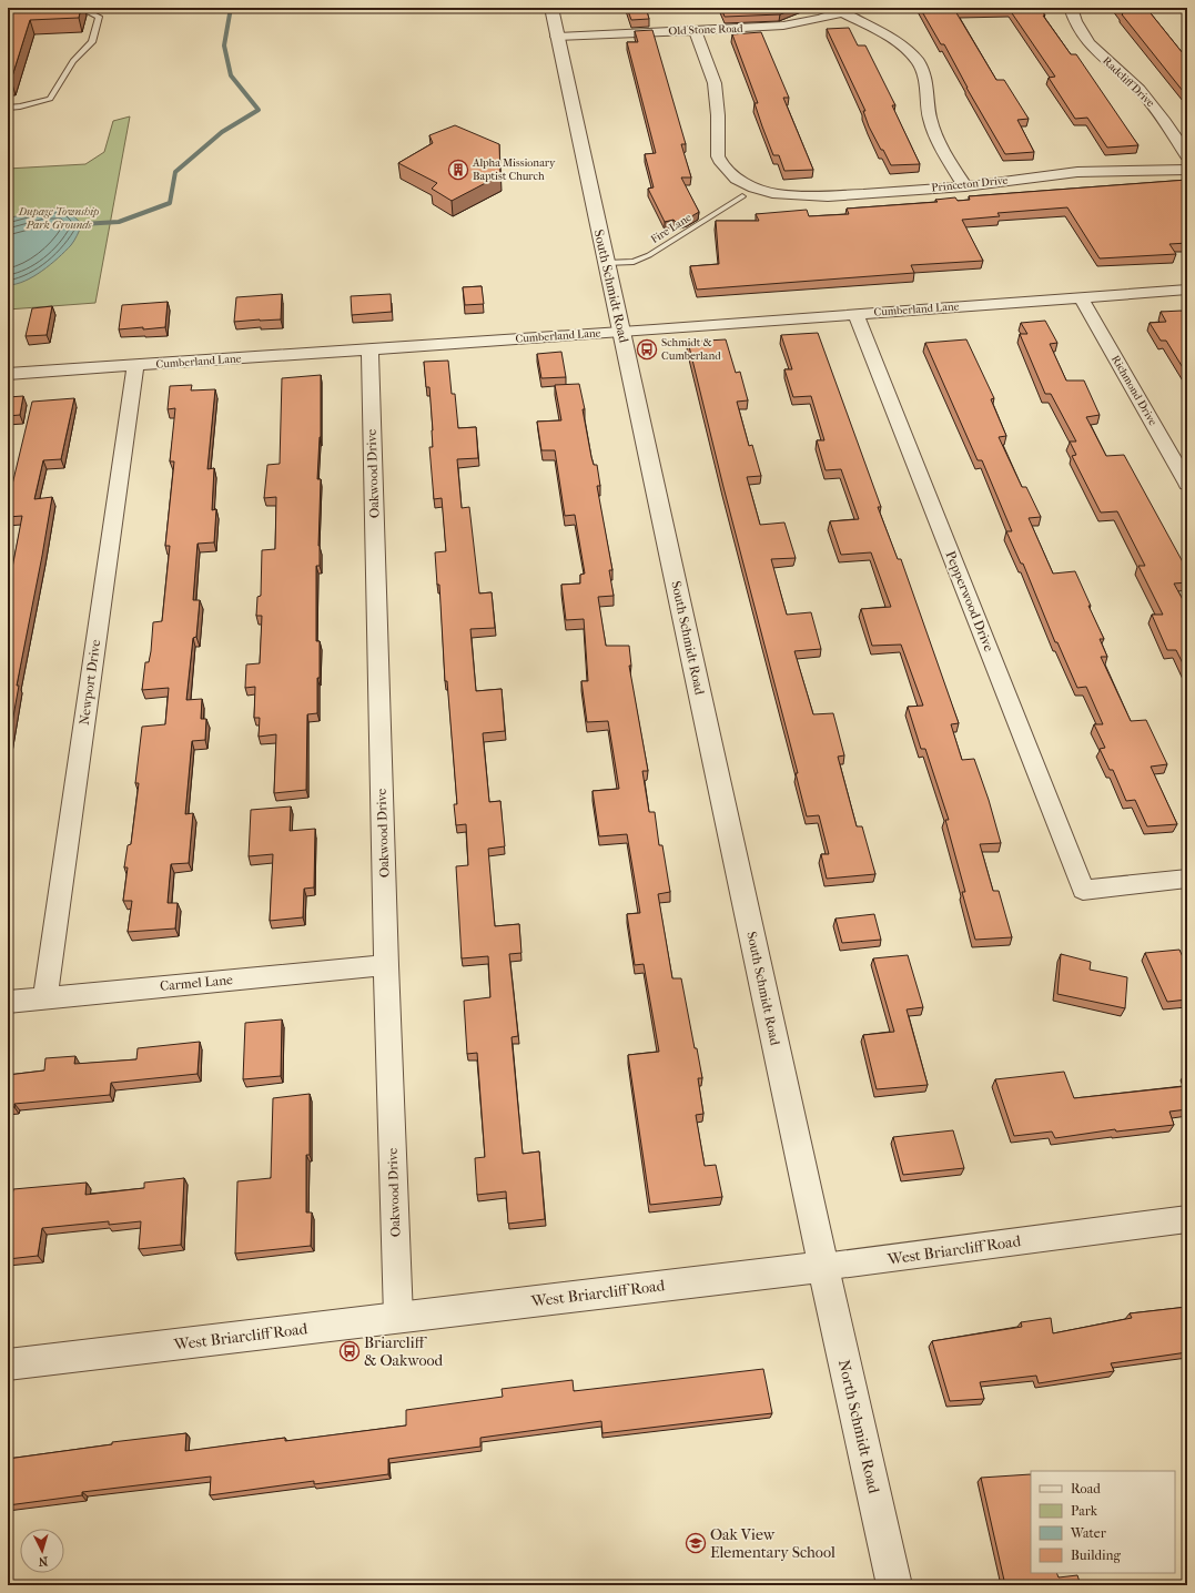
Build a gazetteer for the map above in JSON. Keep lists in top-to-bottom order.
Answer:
{
  "streets": {
    "street": [
      "Old Stone Road",
      "Radcliff Drive",
      "Princeton Drive",
      "South Schmidt Road",
      "Cumberland Lane",
      "Richmond Drive",
      "Oakwood Drive",
      "Pepperwood Drive",
      "Newport Drive",
      "Carmel Lane",
      "West Briarcliff Road",
      "North Schmidt Road"
    ],
    "lane": ["Fire Lane"]
  },
  "crossings": [
    ["Old Stone Road", "Princeton Drive"],
    ["Old Stone Road", "South Schmidt Road"],
    ["Fire Lane", "South Schmidt Road"],
    ["South Schmidt Road", "Cumberland Lane"],
    ["South Schmidt Road", "West Briarcliff Road"],
    ["South Schmidt Road", "North Schmidt Road"],
    ["Cumberland Lane", "Richmond Drive"],
    ["Cumberland Lane", "Oakwood Drive"],
    ["Cumberland Lane", "Pepperwood Drive"],
    ["Cumberland Lane", "Newport Drive"],
    ["Oakwood Drive", "Carmel Lane"],
    ["Oakwood Drive", "West Briarcliff Road"],
    ["Newport Drive", "Carmel Lane"],
    ["West Briarcliff Road", "North Schmidt Road"]
  ],
  "parks": ["Dupage Township Park Grounds"],
  "places": {
    "building": ["Alpha Missionary Baptist Church"],
    "bus stop": ["Schmidt & Cumberland", "Briarcliff & Oakwood"],
    "school or university": ["Oak View Elementary School"]
  },
  "legend": [
    "Road",
    "Park",
    "Water",
    "Building"
  ],
  "north": "bottom"
}
